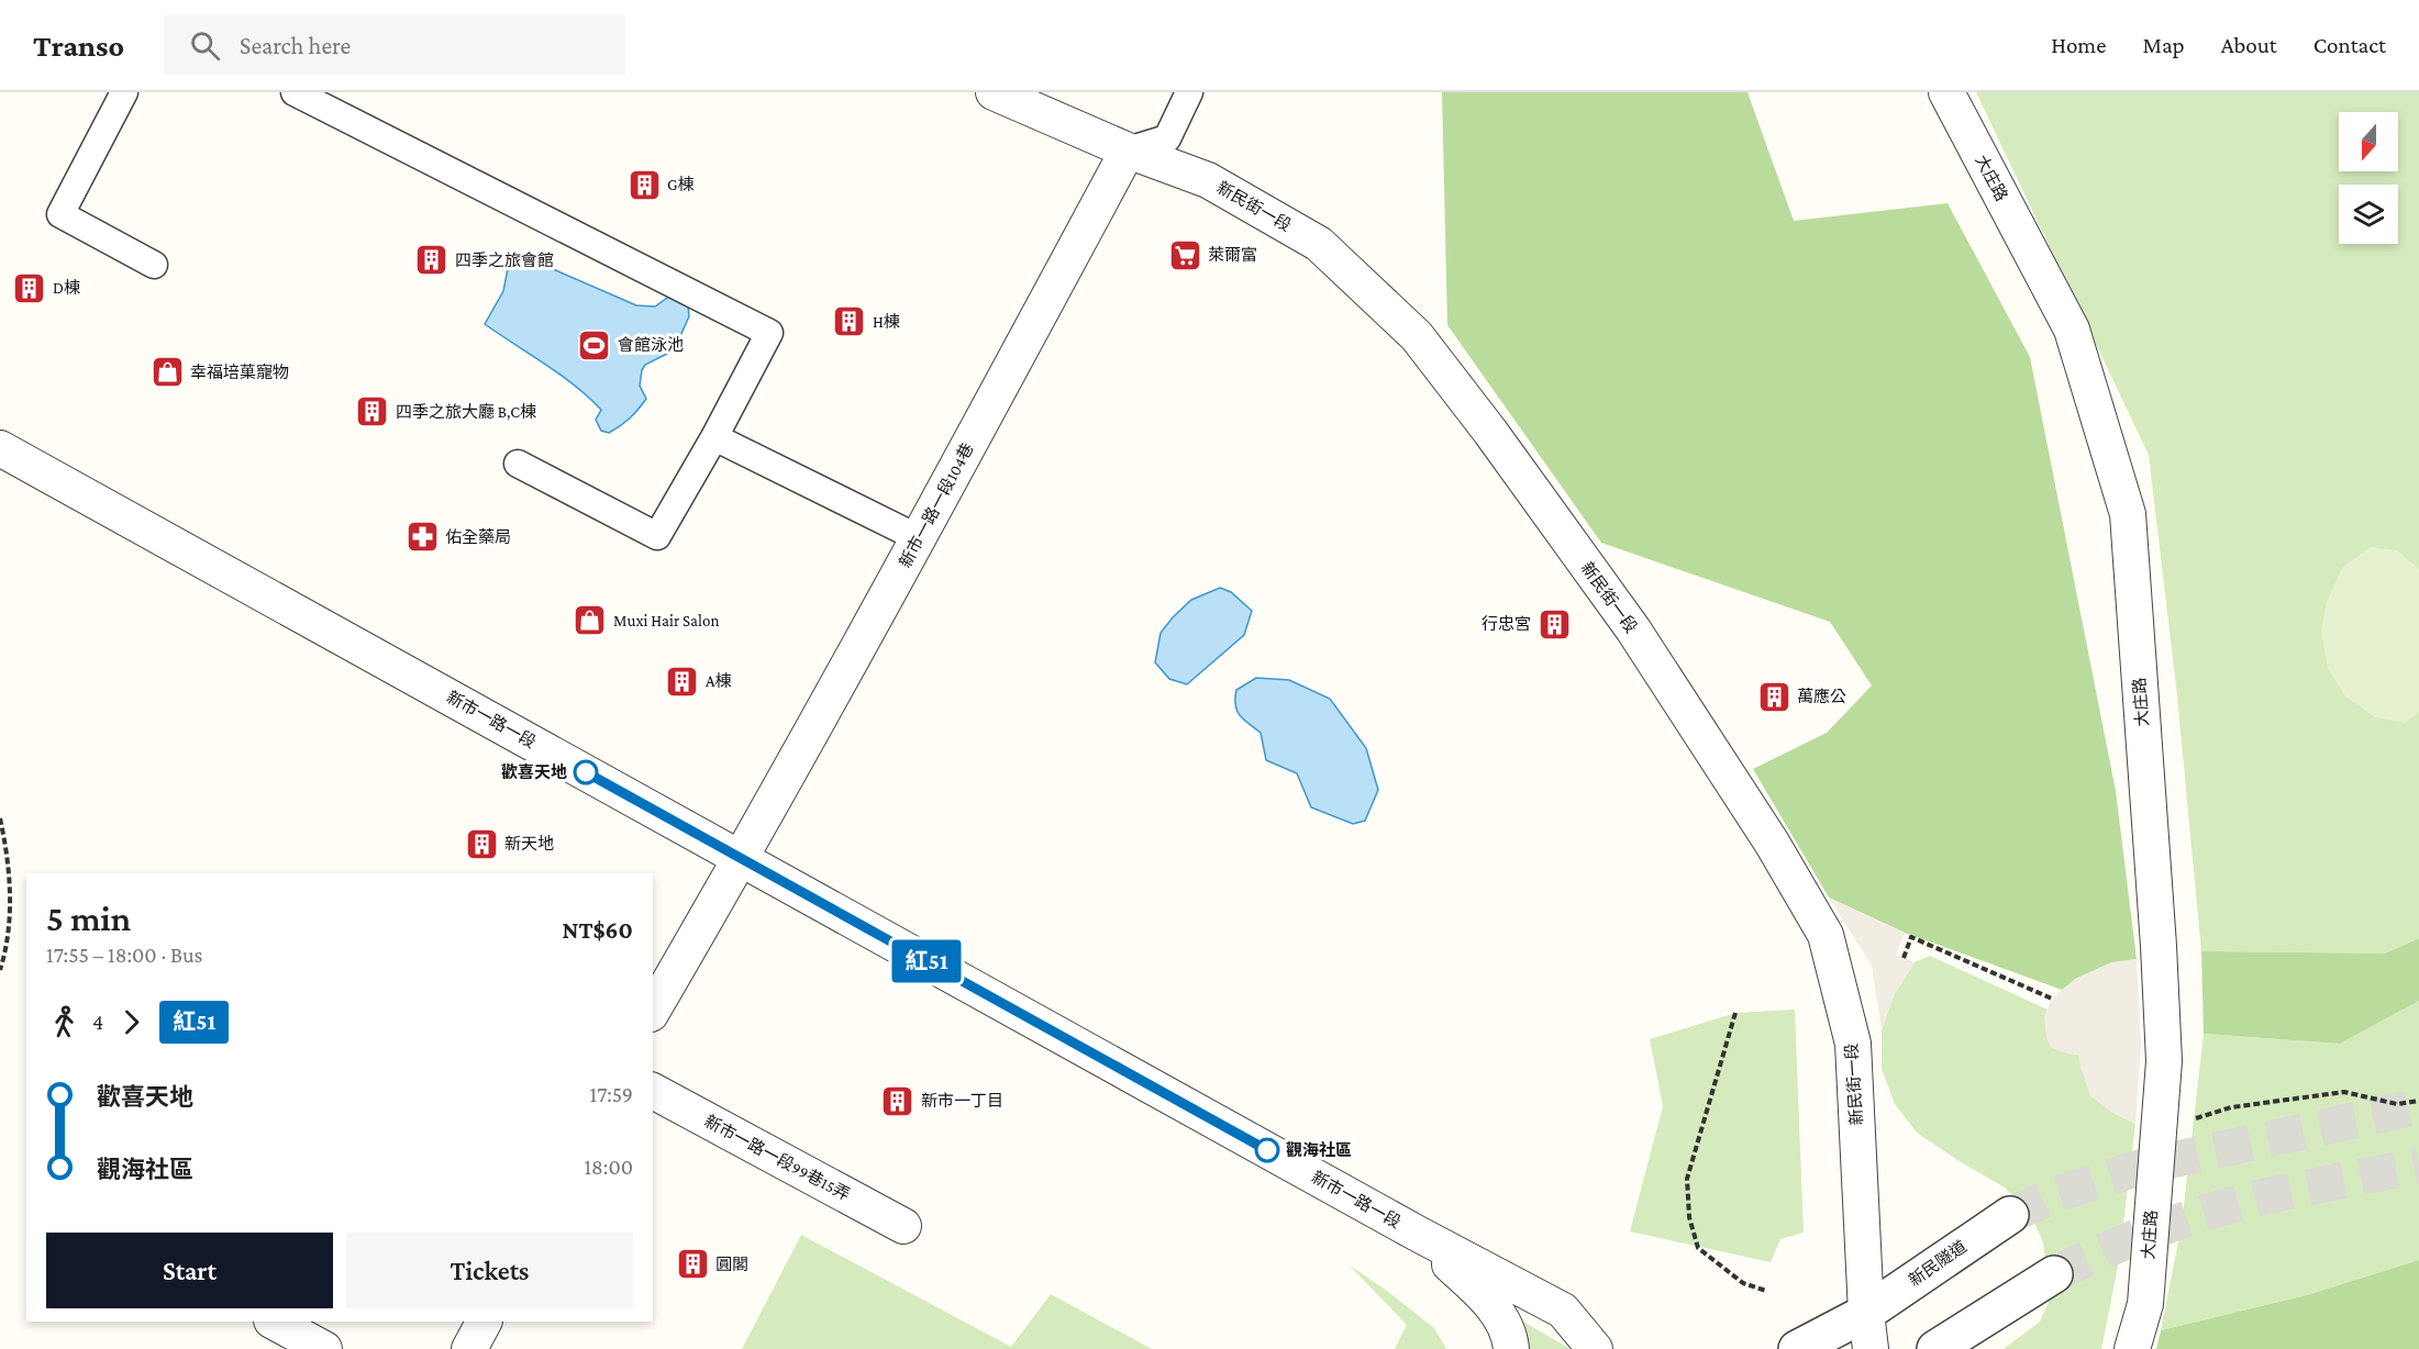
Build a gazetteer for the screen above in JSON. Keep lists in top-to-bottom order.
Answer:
{
  "streets": {
    "street": [
      "大庄路",
      "新民街一段",
      "新市一路一段104巷",
      "新市一路一段",
      "新市一路一段99巷15弄",
      "新民隧道"
    ]
  },
  "crossings": [
    ["新民街一段", "新市一路一段104巷"],
    ["新民街一段", "新民隧道"],
    ["新市一路一段104巷", "新市一路一段"]
  ],
  "places": {
    "building": [
      "G棟",
      "四季之旅會館",
      "D棟",
      "H棟",
      "四季之旅大廳 B,C棟",
      "行忠宮",
      "A棟",
      "萬應公",
      "新天地",
      "新市一丁目",
      "圓閣"
    ],
    "supermarket": ["萊爾富"],
    "sports": ["會館泳池"],
    "shop": ["幸福培菓寵物", "Muxi Hair Salon"],
    "pharmacy": ["佑全藥局"],
    "other": ["歡喜天地", "觀海社區"]
  },
  "lines": ["bus line 紅51"],
  "north": "bottom",
  "page": {
    "header": "Transo",
    "search": "Search here",
    "nav": [
      "Home",
      "Map",
      "About",
      "Contact"
    ],
    "on_map": "紅51",
    "heading": ["5 min", "17:55 – 18:00 · Bus", "NT$60"],
    "legs": ["4", "紅51"],
    "list": [
      {
        "name": "歡喜天地",
        "value": "17:59"
      },
      {
        "name": "觀海社區",
        "value": "18:00"
      }
    ],
    "buttons": ["Start", "Tickets"]
  }
}
